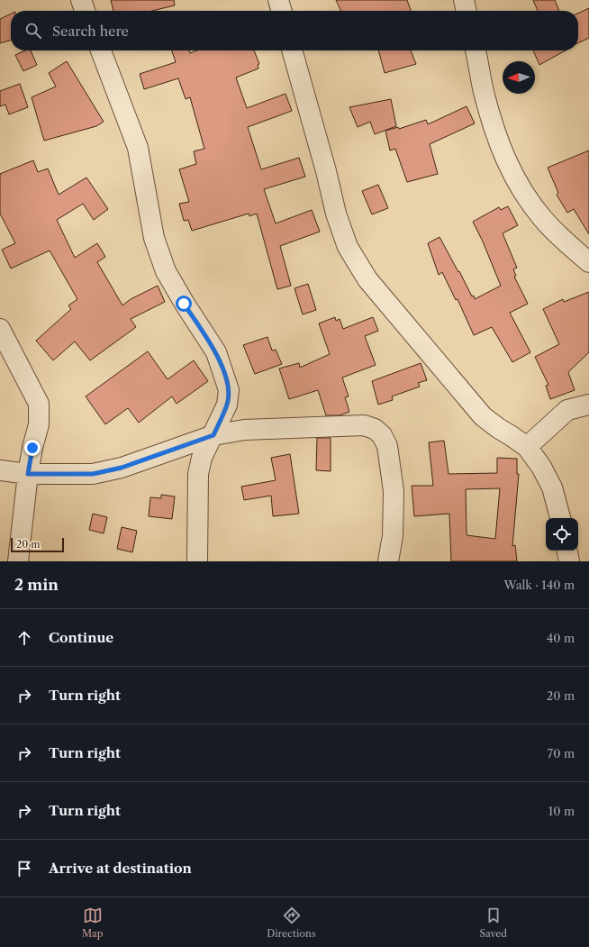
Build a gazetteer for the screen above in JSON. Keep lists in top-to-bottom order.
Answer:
{
  "scale_bar": "20 m",
  "north": "left",
  "page": {
    "search": "Search here",
    "scale": "20 m",
    "heading": ["2 min", "Walk · 140 m"],
    "list": [
      ["Continue", "40 m"],
      ["Turn right", "20 m"],
      ["Turn right", "70 m"],
      ["Turn right", "10 m"],
      "Arrive at destination"
    ],
    "nav": ["Map", "Directions", "Saved"]
  }
}
